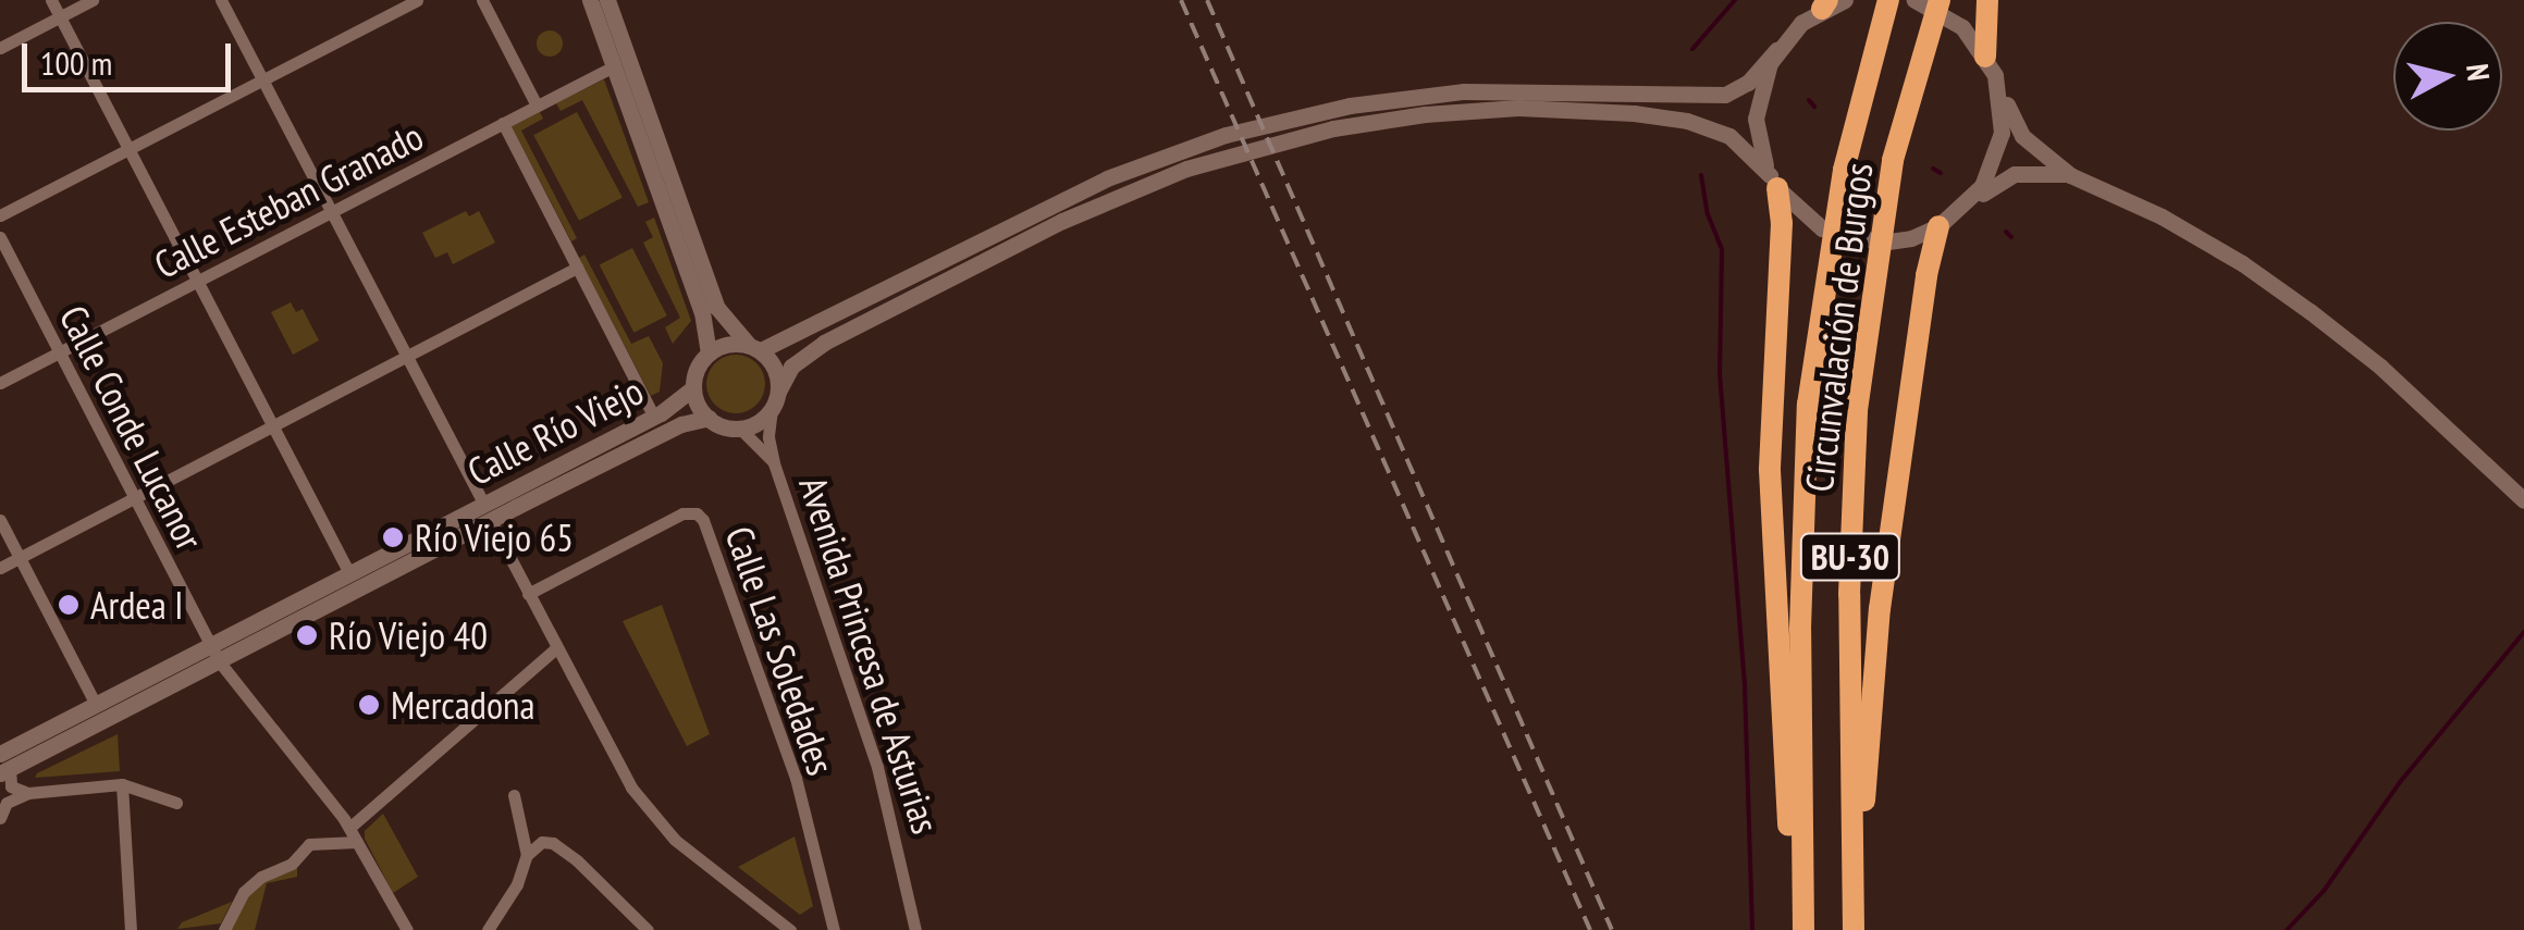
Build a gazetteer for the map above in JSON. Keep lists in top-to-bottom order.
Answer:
{
  "streets": {
    "highway": ["Circunvalación de Burgos", "BU-30"],
    "main road": ["Calle Río Viejo"],
    "street": [
      "Calle Esteban Granado",
      "Calle Conde Lucanor",
      "Calle Las Soledades",
      "Avenida Princesa de Asturias"
    ]
  },
  "crossings": [
    ["Calle Esteban Granado", "Calle Conde Lucanor"],
    ["Calle Conde Lucanor", "Calle Río Viejo"],
    ["Calle Río Viejo", "Avenida Princesa de Asturias"]
  ],
  "places": [
    "Río Viejo 65",
    "Ardea I",
    "Río Viejo 40",
    "Mercadona"
  ],
  "scale_bar": "100 m",
  "north": "right"
}
